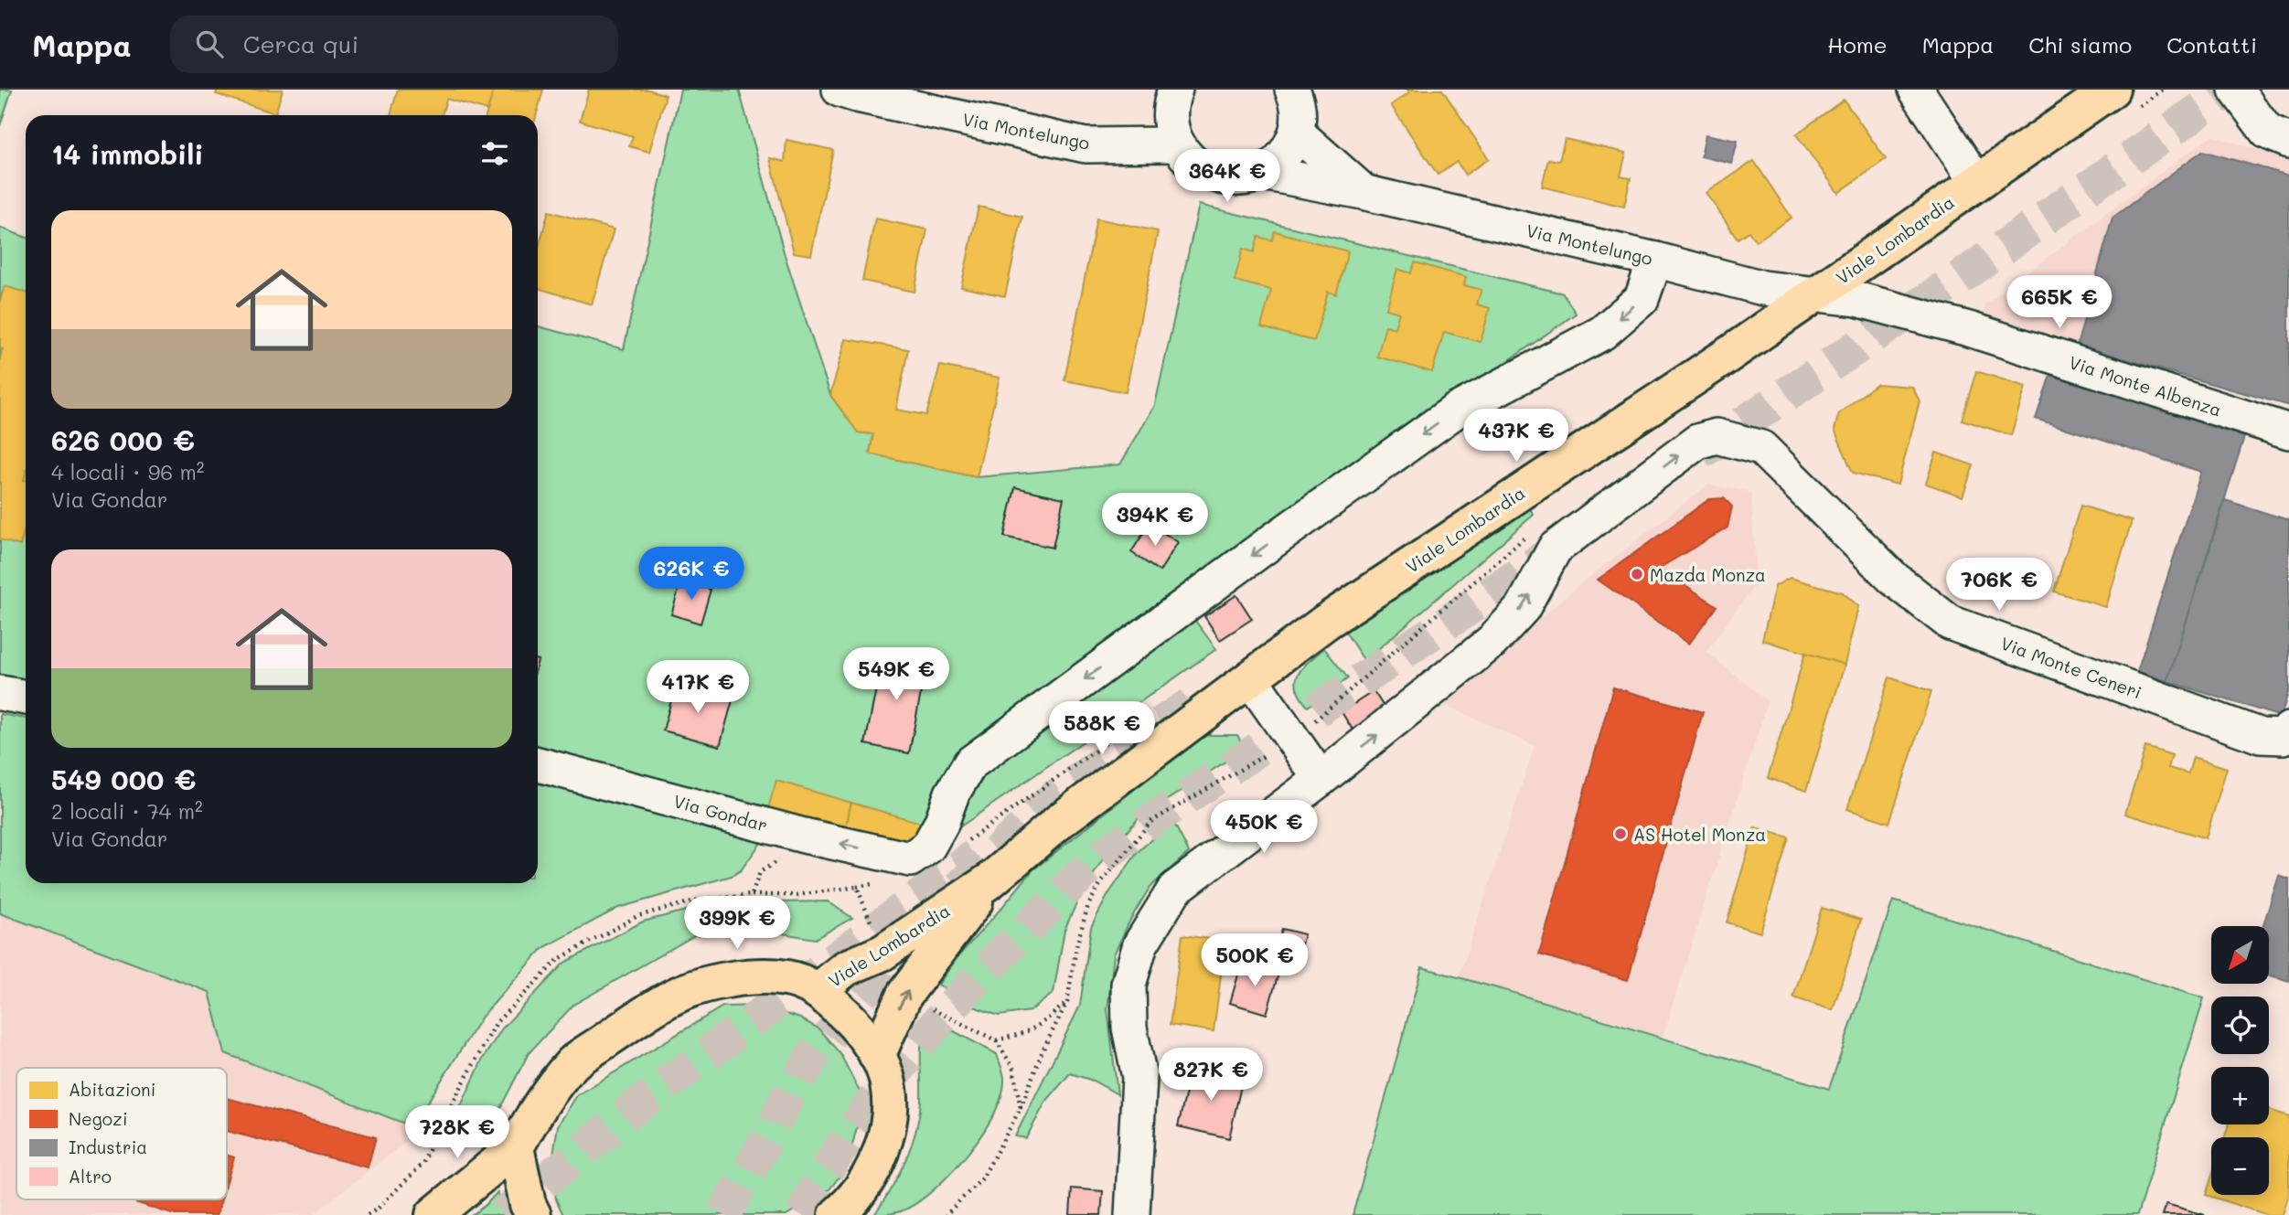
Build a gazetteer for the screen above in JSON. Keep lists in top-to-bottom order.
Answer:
{
  "streets": {
    "main road": ["Viale Lombardia"],
    "street": [
      "Via Montelungo",
      "Via Monte Albenza",
      "Via Monte Ceneri",
      "Via Gondar"
    ]
  },
  "crossings": [
    ["Via Montelungo", "Viale Lombardia"],
    ["Via Montelungo", "Via Monte Albenza"],
    ["Via Montelungo", "Via Gondar"],
    ["Viale Lombardia", "Via Monte Albenza"]
  ],
  "one_way": ["Via Monte Ceneri", "Via Gondar"],
  "places": ["Mazda Monza", "AS Hotel Monza"],
  "legend": [
    "Abitazioni",
    "Negozi",
    "Industria",
    "Altro"
  ],
  "north": "bottom left",
  "page": {
    "header": "Mappa",
    "search": "Cerca qui",
    "nav": [
      "Home",
      "Mappa",
      "Chi siamo",
      "Contatti"
    ],
    "heading": "14 immobili",
    "price": [
      "364K €",
      "665K €",
      "437K €",
      "394K €",
      "626K €",
      "706K €",
      "549K €",
      "417K €",
      "588K €",
      "450K €",
      "399K €",
      "500K €",
      "827K €",
      "728K €"
    ],
    "list": [
      {
        "name": "626 000 €",
        "note": "4 locali · 96 m² · Via Gondar"
      },
      {
        "name": "549 000 €",
        "note": "2 locali · 74 m² · Via Gondar"
      }
    ],
    "map_buttons": ["+", "−"]
  }
}
